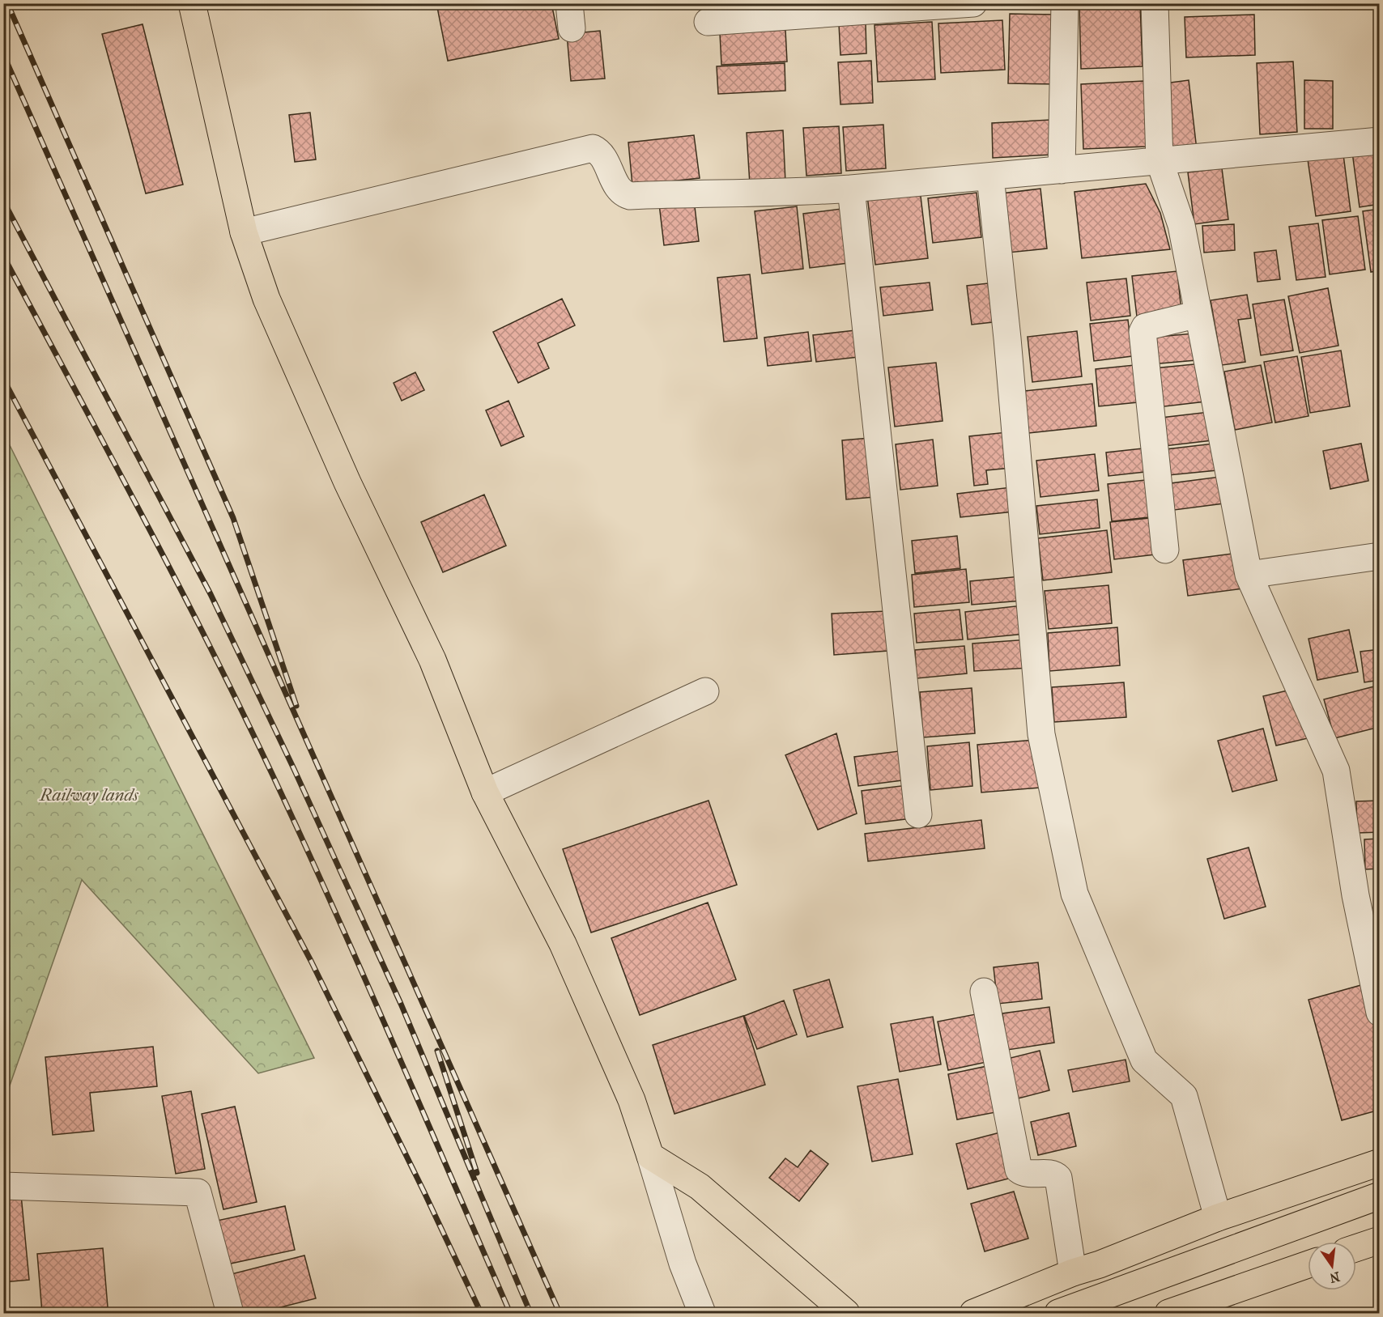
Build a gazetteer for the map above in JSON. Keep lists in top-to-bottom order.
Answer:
{
  "parks": ["Railway lands"],
  "north": "bottom"
}
